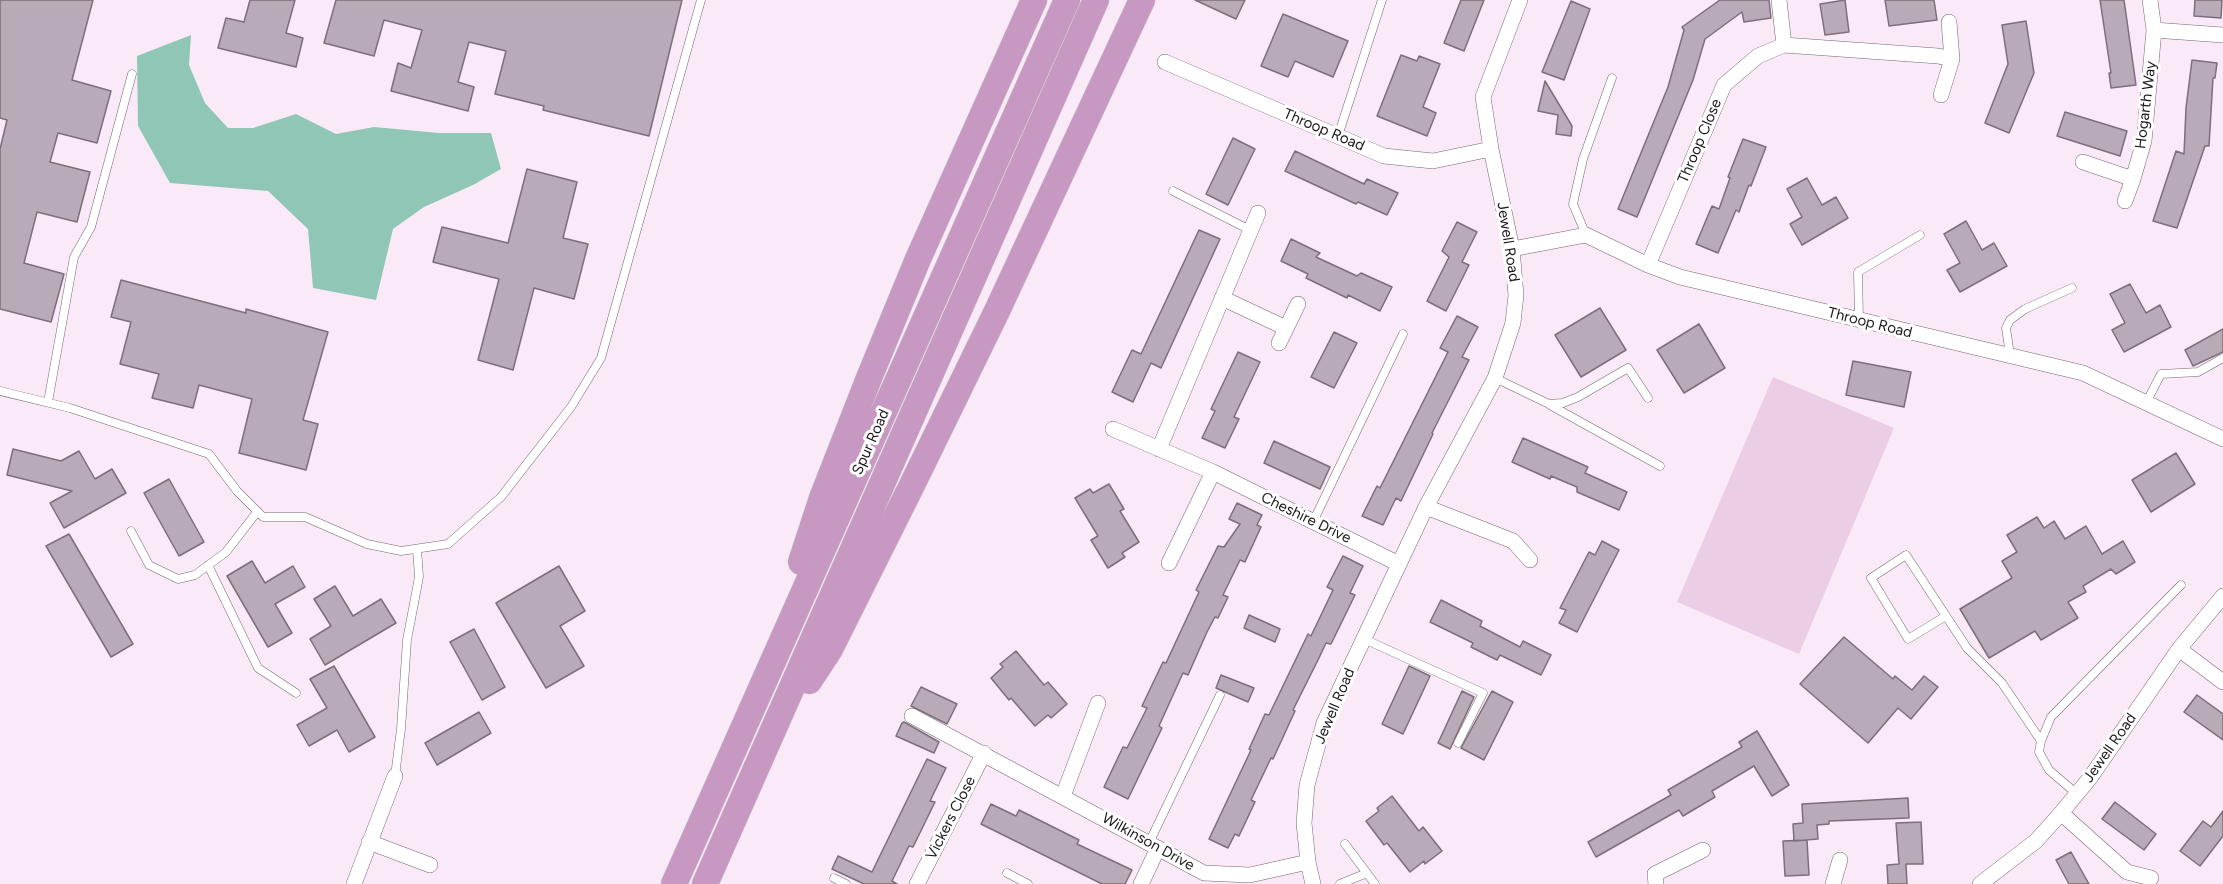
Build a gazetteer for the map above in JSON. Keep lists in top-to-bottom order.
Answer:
{
  "streets": {
    "highway": ["Spur Road"],
    "street": [
      "Hogarth Way",
      "Throop Road",
      "Throop Close",
      "Jewell Road",
      "Cheshire Drive",
      "Vickers Close",
      "Wilkinson Drive"
    ]
  },
  "crossings": [
    ["Throop Road", "Throop Close"],
    ["Throop Road", "Jewell Road"],
    ["Jewell Road", "Cheshire Drive"],
    ["Jewell Road", "Wilkinson Drive"],
    ["Vickers Close", "Wilkinson Drive"]
  ]
}
